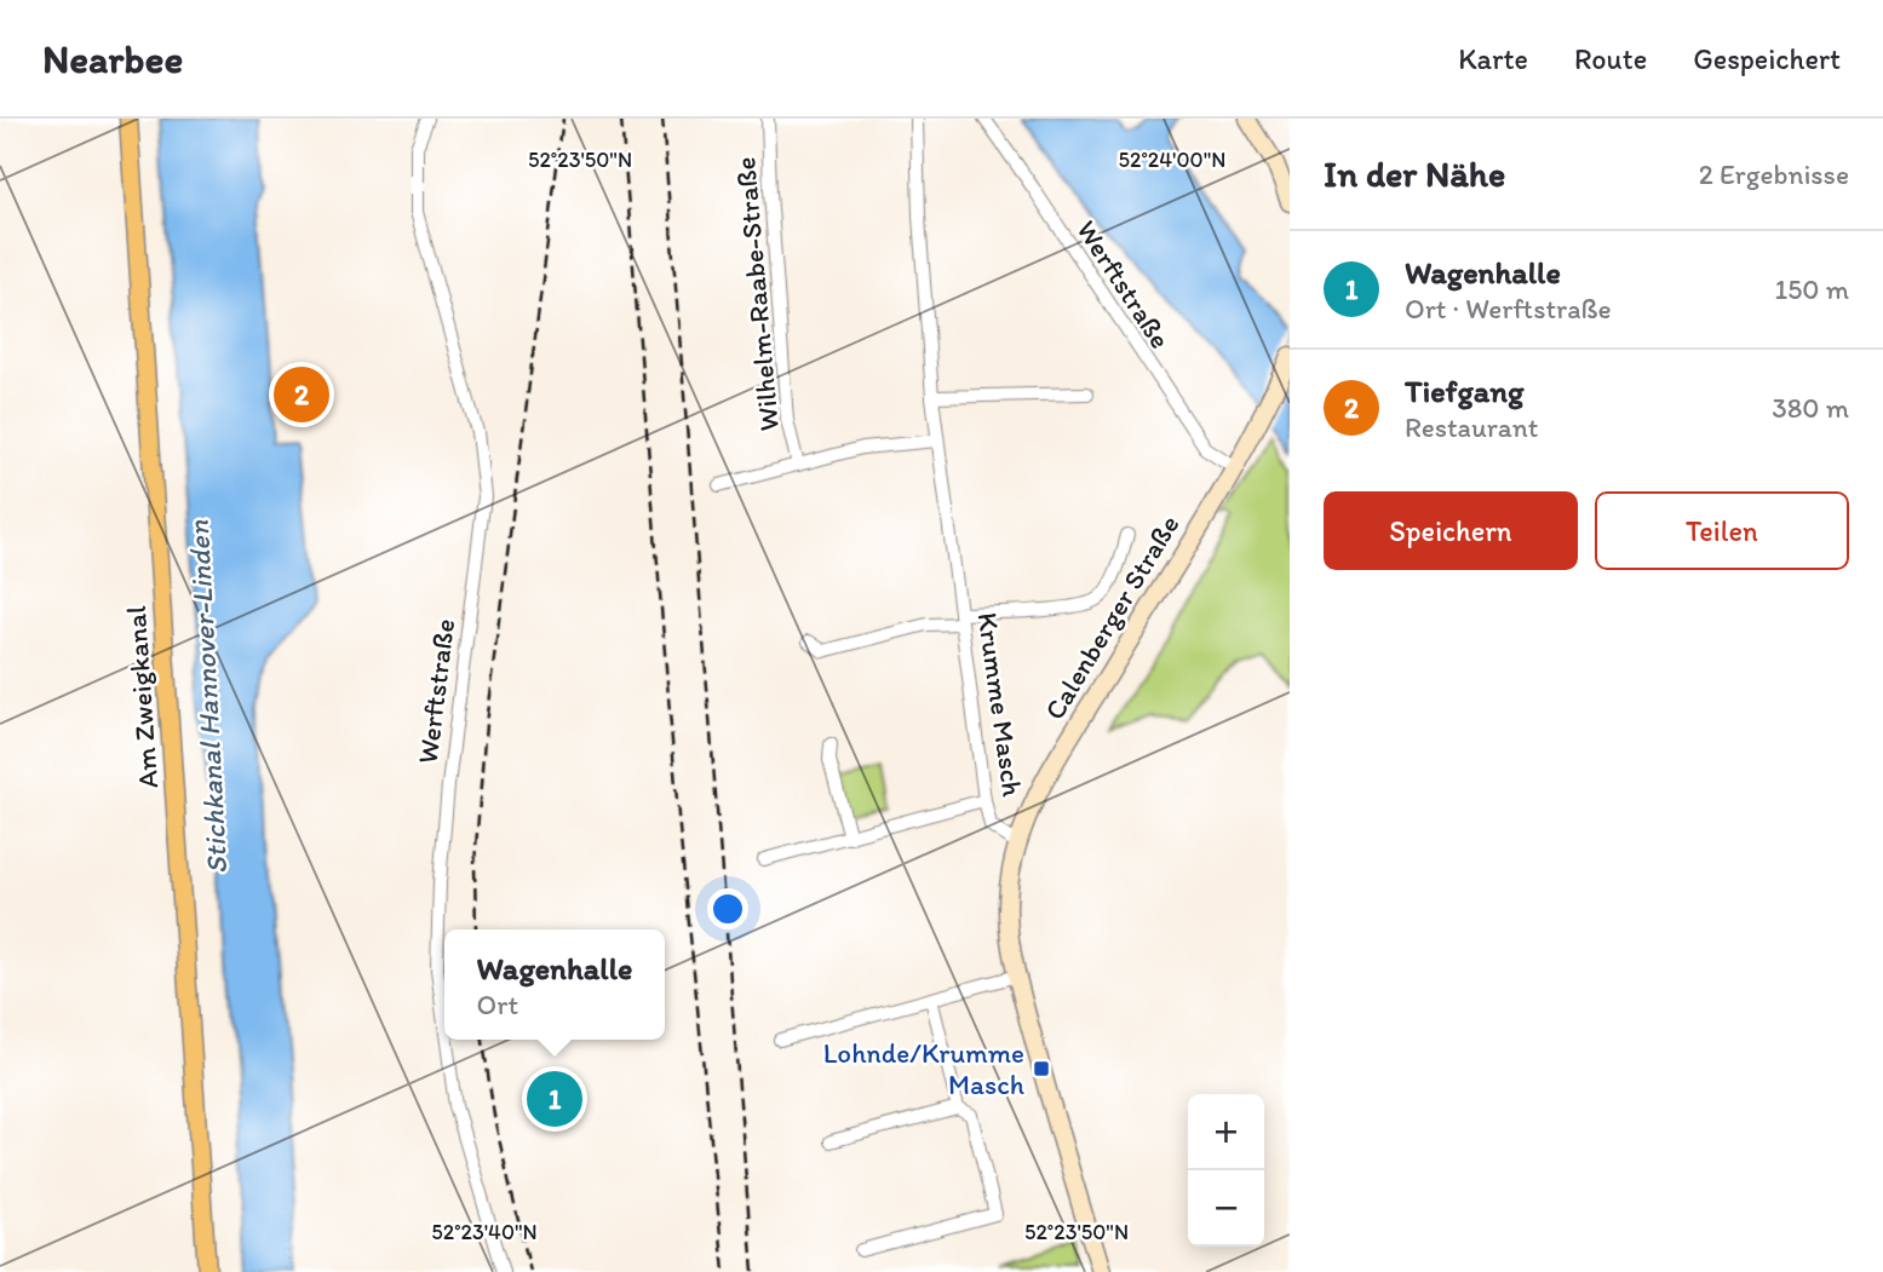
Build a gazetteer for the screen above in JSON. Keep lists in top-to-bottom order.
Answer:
{
  "streets": {
    "main road": ["Am Zweigkanal"],
    "street": [
      "Werftstraße",
      "Wilhelm-Raabe-Straße",
      "Calenberger Straße",
      "Krumme Masch"
    ]
  },
  "crossings": [
    ["Werftstraße", "Calenberger Straße"],
    ["Calenberger Straße", "Krumme Masch"]
  ],
  "water": ["Stichkanal Hannover-Linden"],
  "places": {
    "transit": ["Lohnde/Krumme Masch"]
  },
  "page": {
    "header": "Nearbee",
    "nav": ["Karte", "Route", "Gespeichert"],
    "heading": ["In der Nähe", "2 Ergebnisse"],
    "list": [
      {
        "mark": "1",
        "name": "Wagenhalle",
        "note": "Ort · Werftstraße",
        "value": "150 m"
      },
      {
        "mark": "2",
        "name": "Tiefgang",
        "note": "Restaurant",
        "value": "380 m"
      }
    ],
    "pins": ["2", "1"],
    "buttons": ["Speichern", "Teilen"],
    "popup": ["Wagenhalle", "Ort"],
    "map_buttons": ["+", "−"]
  },
  "coordinates": ["52°23'50\"N", "52°24'00\"N", "52°23'40\"N"]
}
